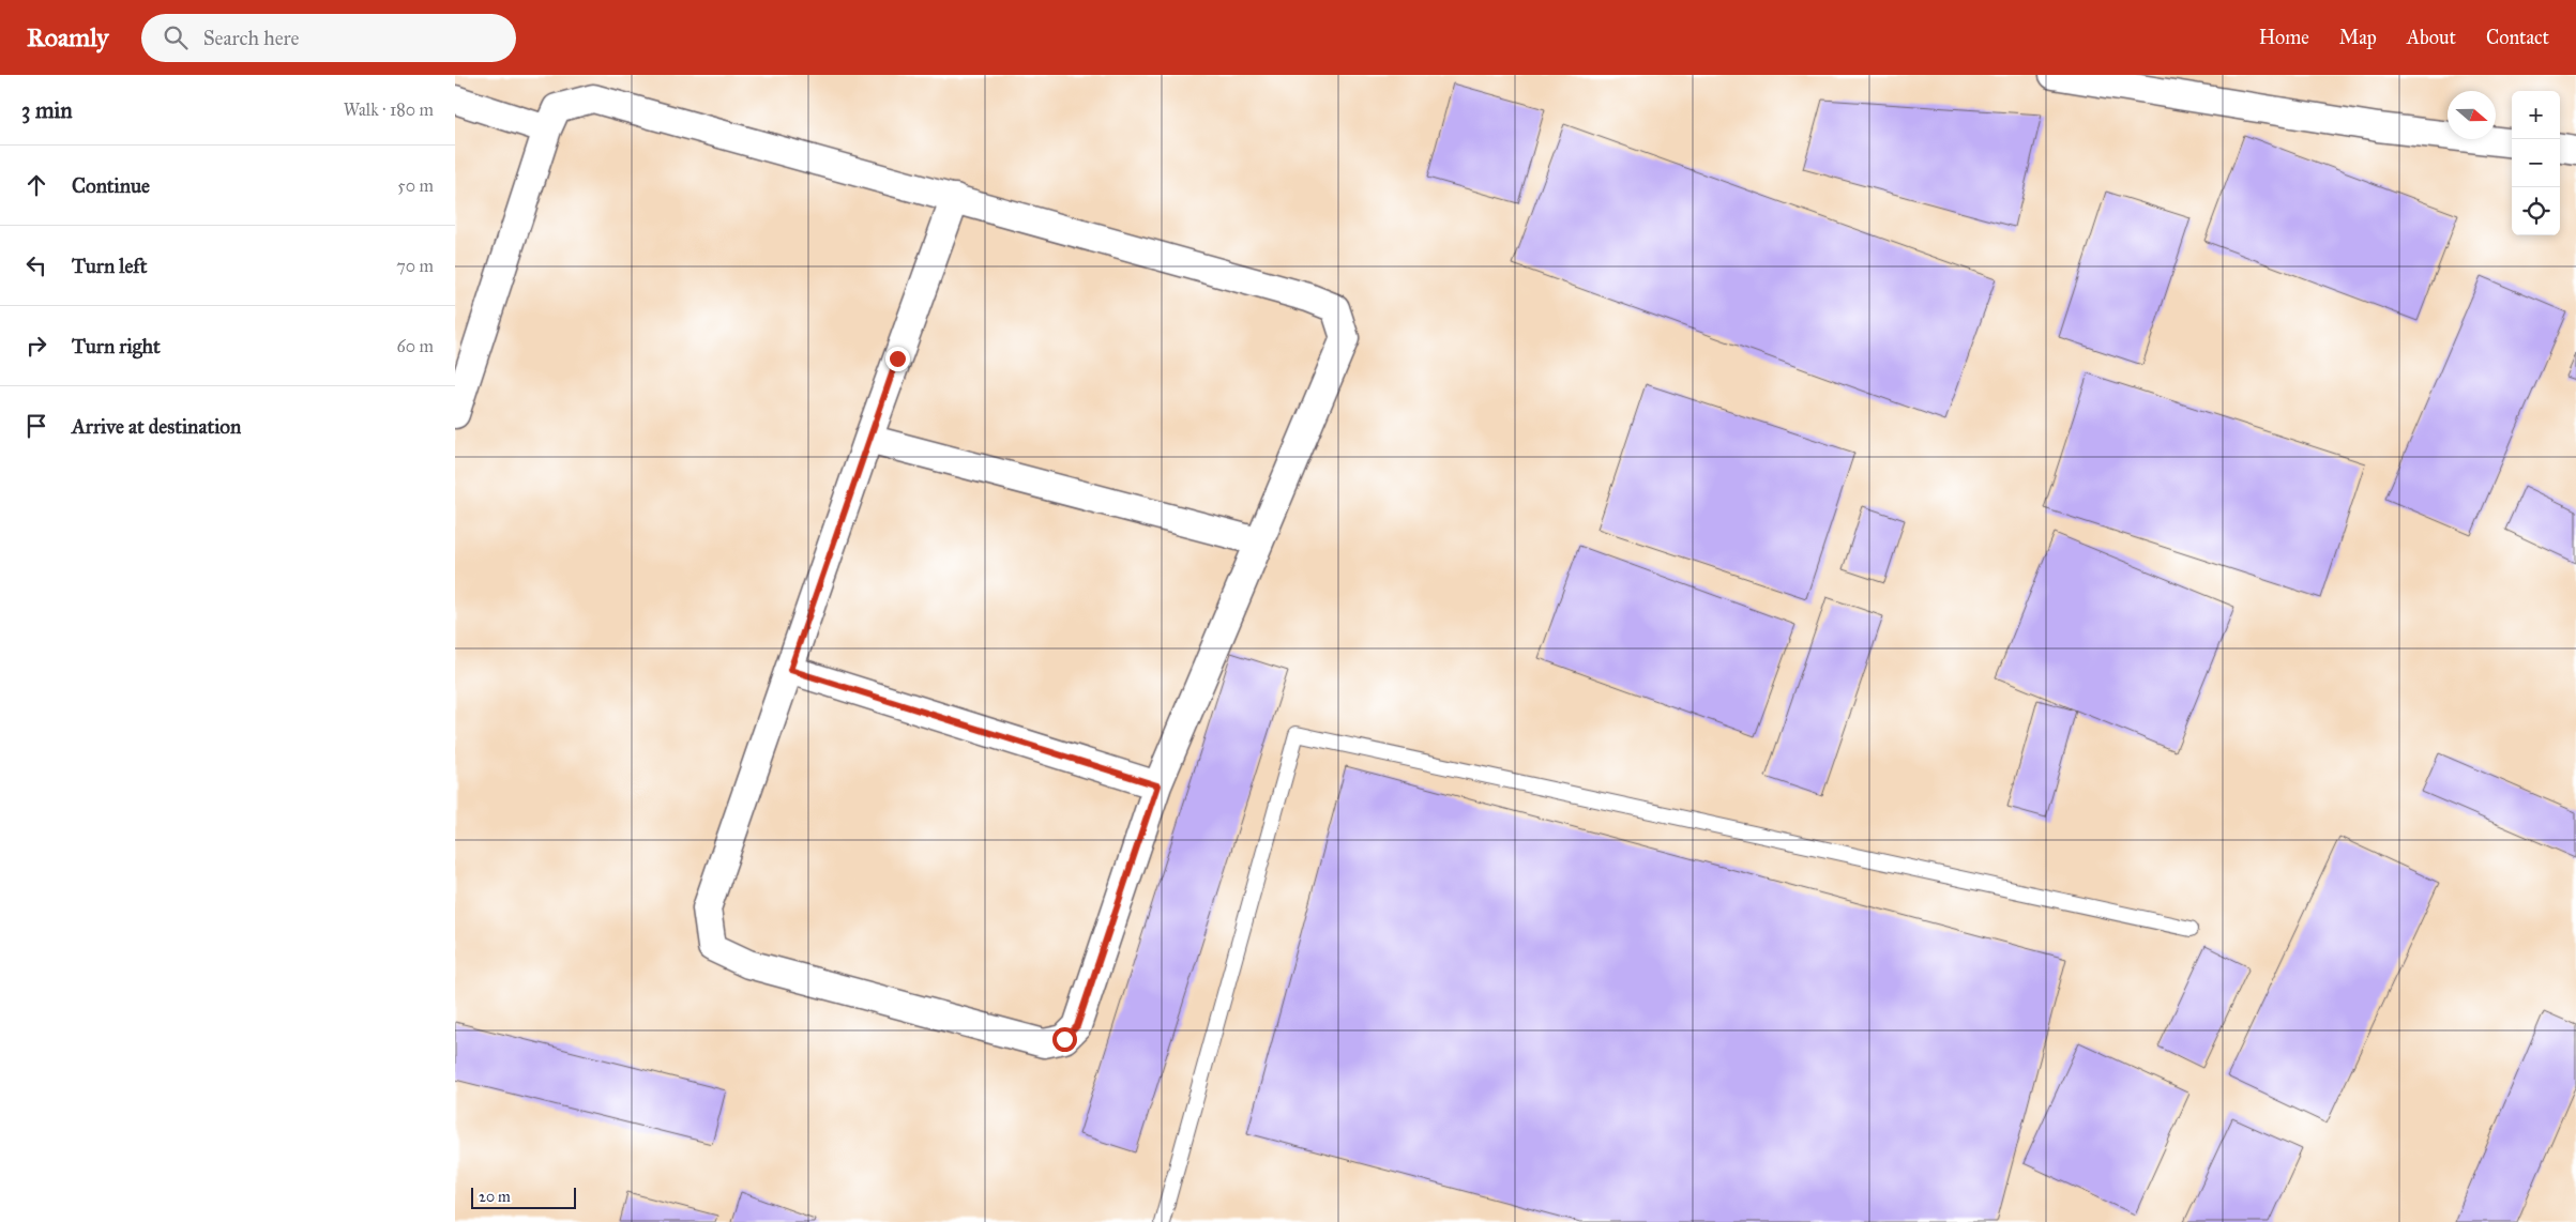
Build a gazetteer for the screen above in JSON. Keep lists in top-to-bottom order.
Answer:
{
  "scale_bar": "20 m",
  "north": "right",
  "page": {
    "header": "Roamly",
    "search": "Search here",
    "nav": [
      "Home",
      "Map",
      "About",
      "Contact"
    ],
    "heading": ["3 min", "Walk · 180 m"],
    "map_buttons": ["+", "−"],
    "list": [
      ["Continue", "50 m"],
      ["Turn left", "70 m"],
      ["Turn right", "60 m"],
      "Arrive at destination"
    ],
    "scale": "20 m"
  }
}
